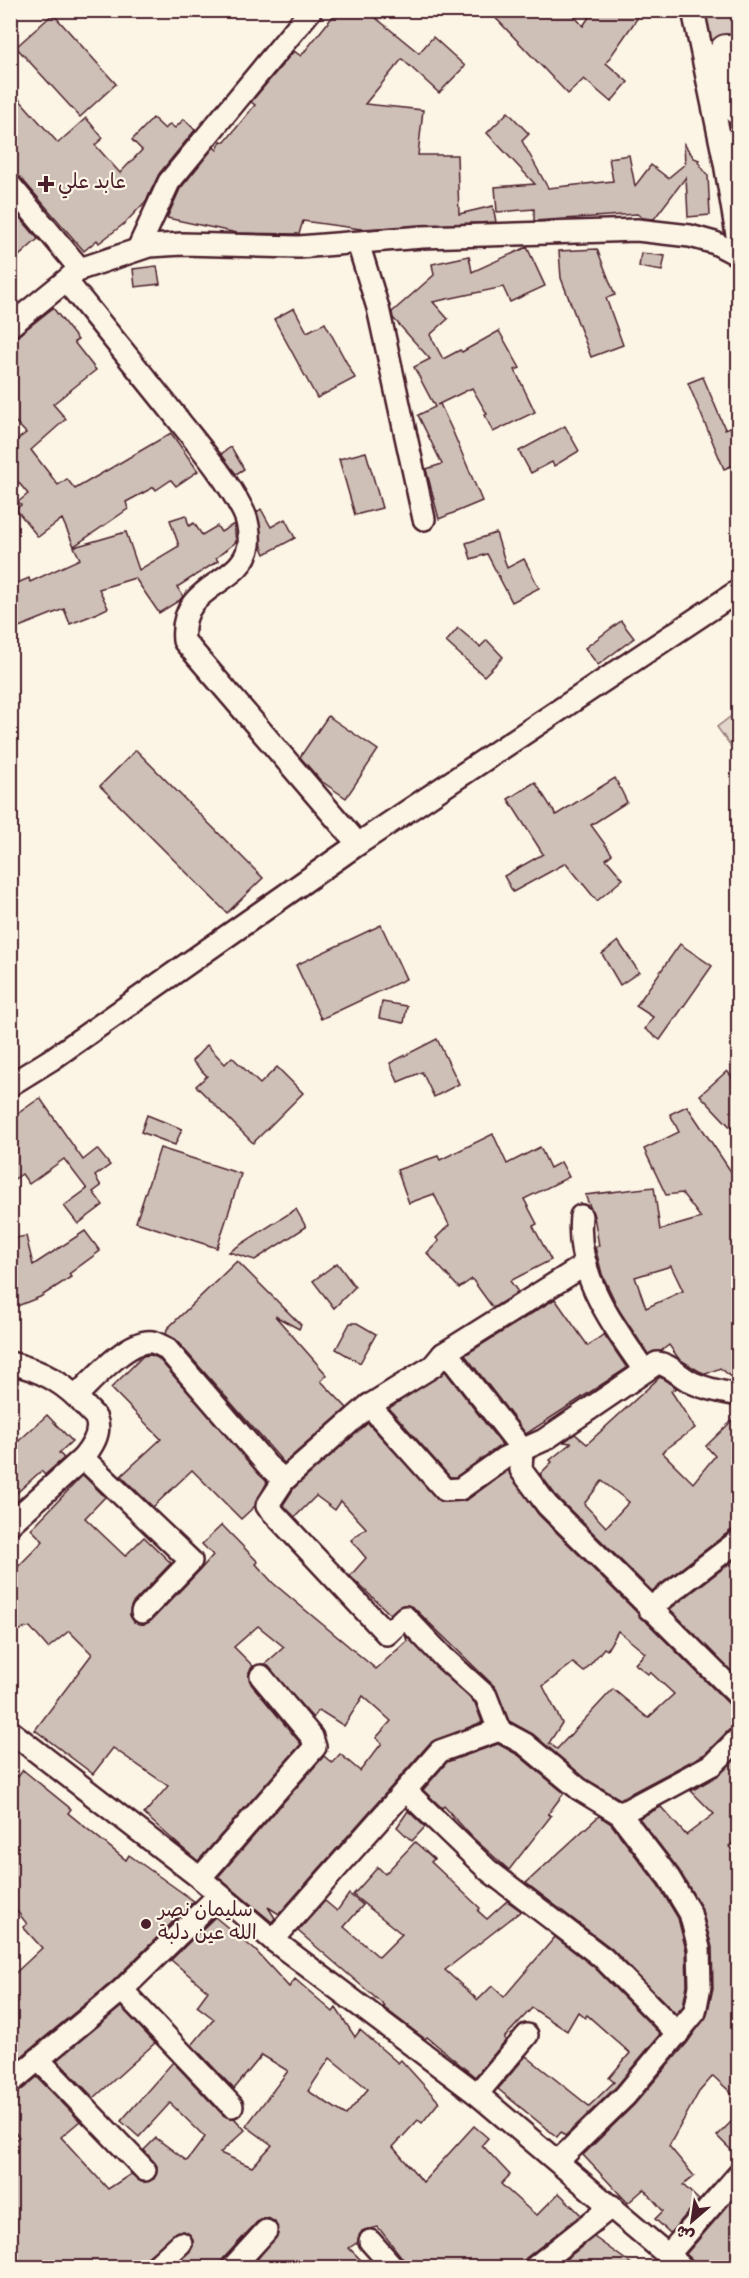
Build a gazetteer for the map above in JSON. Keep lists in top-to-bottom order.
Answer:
{
  "places": {
    "health": ["عابد علي"],
    "other": ["سليمان نصر الله عين دلبة"]
  },
  "north": "bottom left"
}
